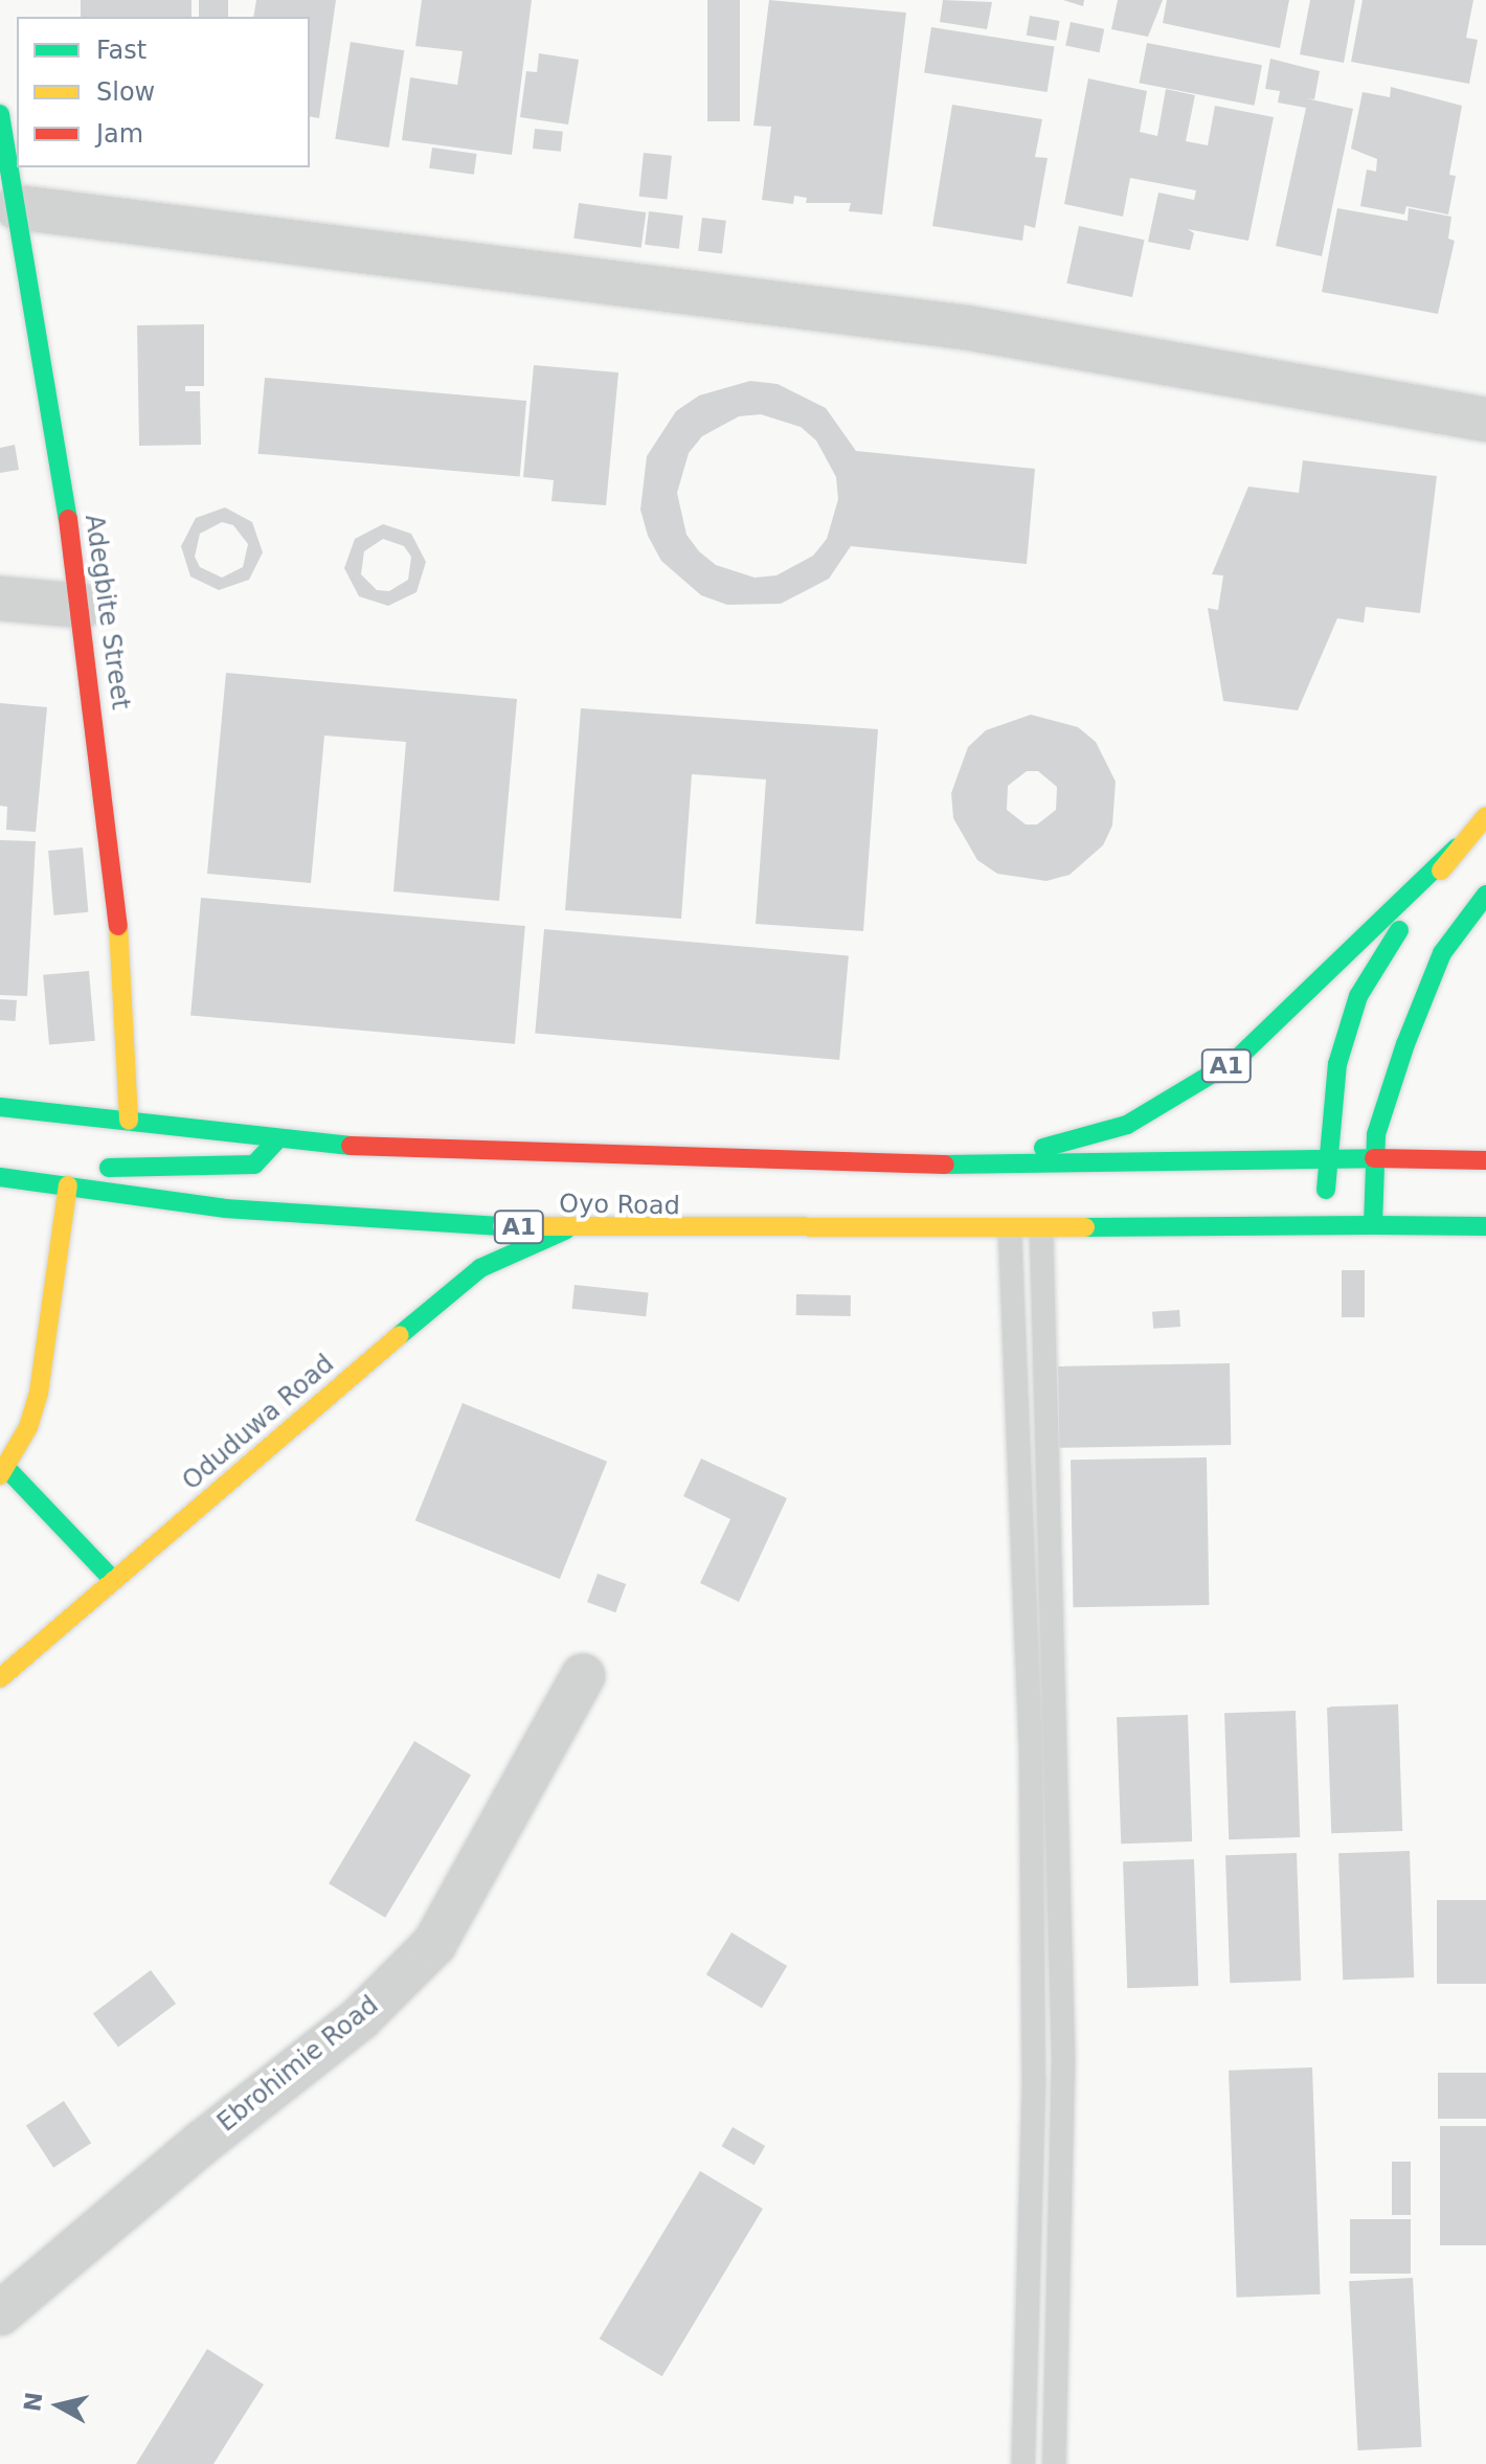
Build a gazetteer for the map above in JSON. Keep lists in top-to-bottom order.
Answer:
{
  "streets": {
    "main road": [
      "Adegbite Street",
      "A1",
      "Oyo Road",
      "Oduduwa Road"
    ],
    "street": ["Ebrohimie Road"]
  },
  "crossings": [
    ["Adegbite Street", "Oyo Road"],
    ["A1", "Oyo Road"],
    ["Oyo Road", "Oduduwa Road"]
  ],
  "legend": ["Fast", "Slow", "Jam"],
  "north": "left"
}
